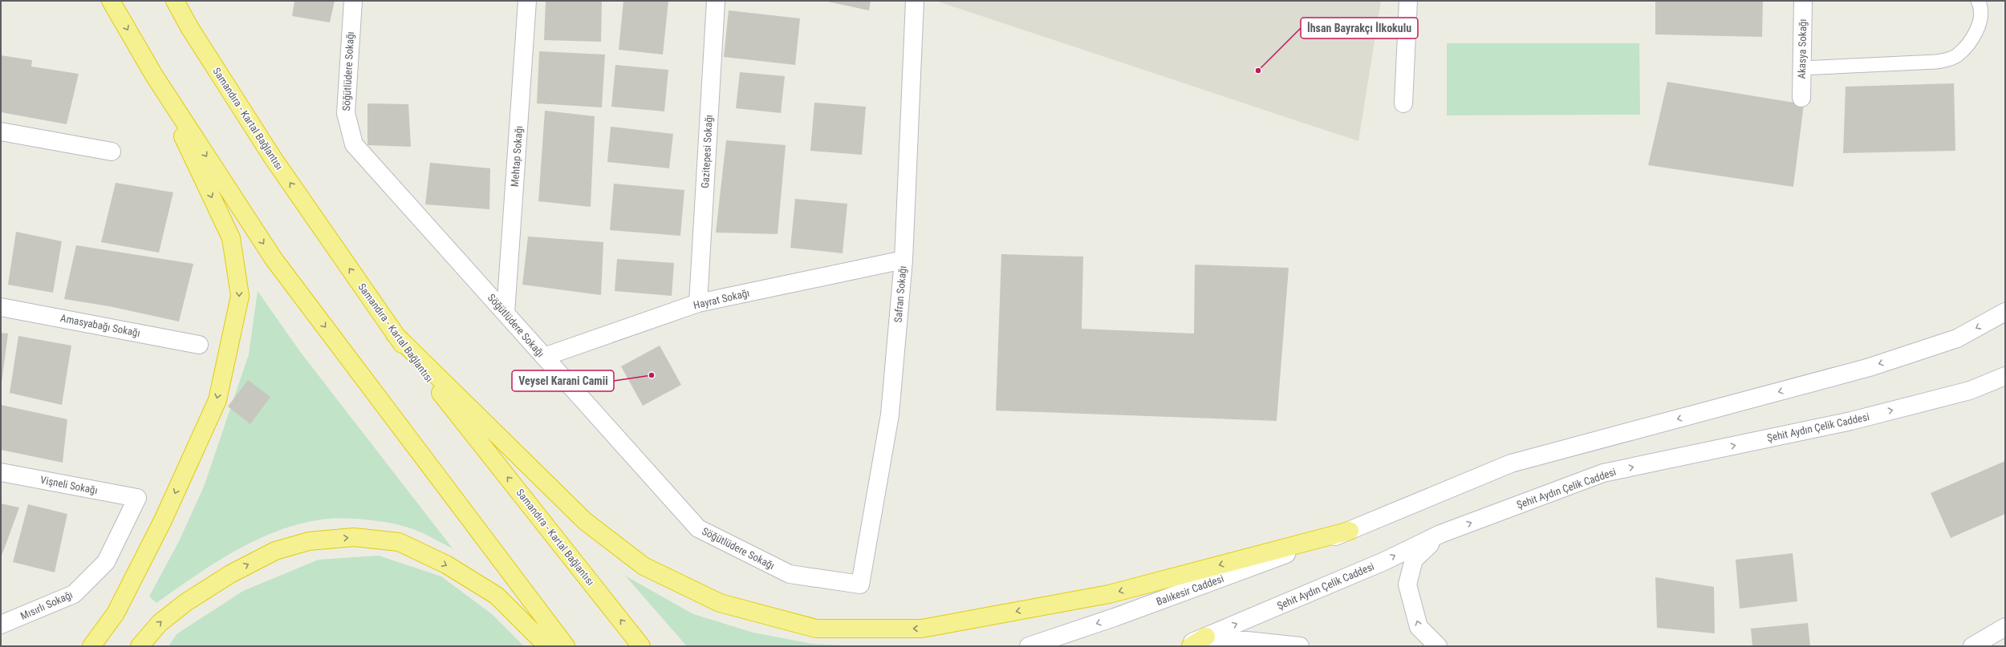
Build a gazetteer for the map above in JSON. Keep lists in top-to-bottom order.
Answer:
{
  "streets": {
    "highway": ["Samandıra - Kartal Bağlantısı"],
    "street": [
      "Akasya Sokağı",
      "Söğütlüdere Sokağı",
      "Gazitepesi Sokağı",
      "Mehtap Sokağı",
      "Safran Sokağı",
      "Hayrat Sokağı",
      "Amasyabağı Sokağı",
      "Şehit Aydın Çelik Caddesi",
      "Vişneli Sokağı",
      "Balıkesir Caddesi",
      "Mısırlı Sokağı"
    ]
  },
  "crossings": [
    ["Söğütlüdere Sokağı", "Mehtap Sokağı"],
    ["Söğütlüdere Sokağı", "Safran Sokağı"],
    ["Söğütlüdere Sokağı", "Hayrat Sokağı"],
    ["Gazitepesi Sokağı", "Hayrat Sokağı"],
    ["Safran Sokağı", "Hayrat Sokağı"],
    ["Vişneli Sokağı", "Mısırlı Sokağı"]
  ],
  "one_way": ["Balıkesir Caddesi"],
  "places": ["İhsan Bayrakçı İlkokulu", "Veysel Karani Camii"]
}
